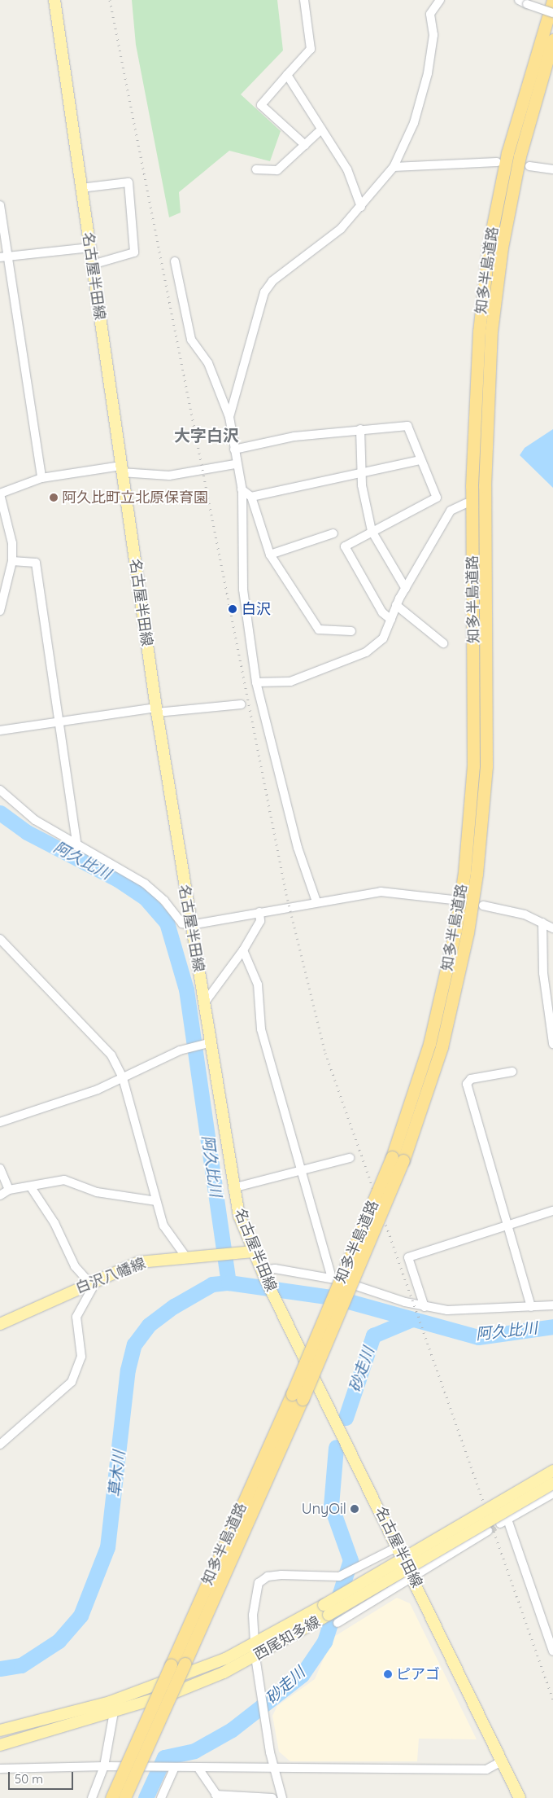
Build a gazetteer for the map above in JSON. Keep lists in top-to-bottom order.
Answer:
{
  "streets": {
    "highway": ["知多半島道路"],
    "main road": ["名古屋半田線", "白沢八幡線", "西尾知多線"]
  },
  "crossings": [
    ["名古屋半田線", "白沢八幡線"]
  ],
  "districts": ["大字白沢"],
  "water": ["阿久比川", "砂走川", "草木川"],
  "places": [
    "阿久比町立北原保育園",
    "白沢",
    "UnyOil",
    "ピアゴ"
  ],
  "scale_bar": "50 m"
}
